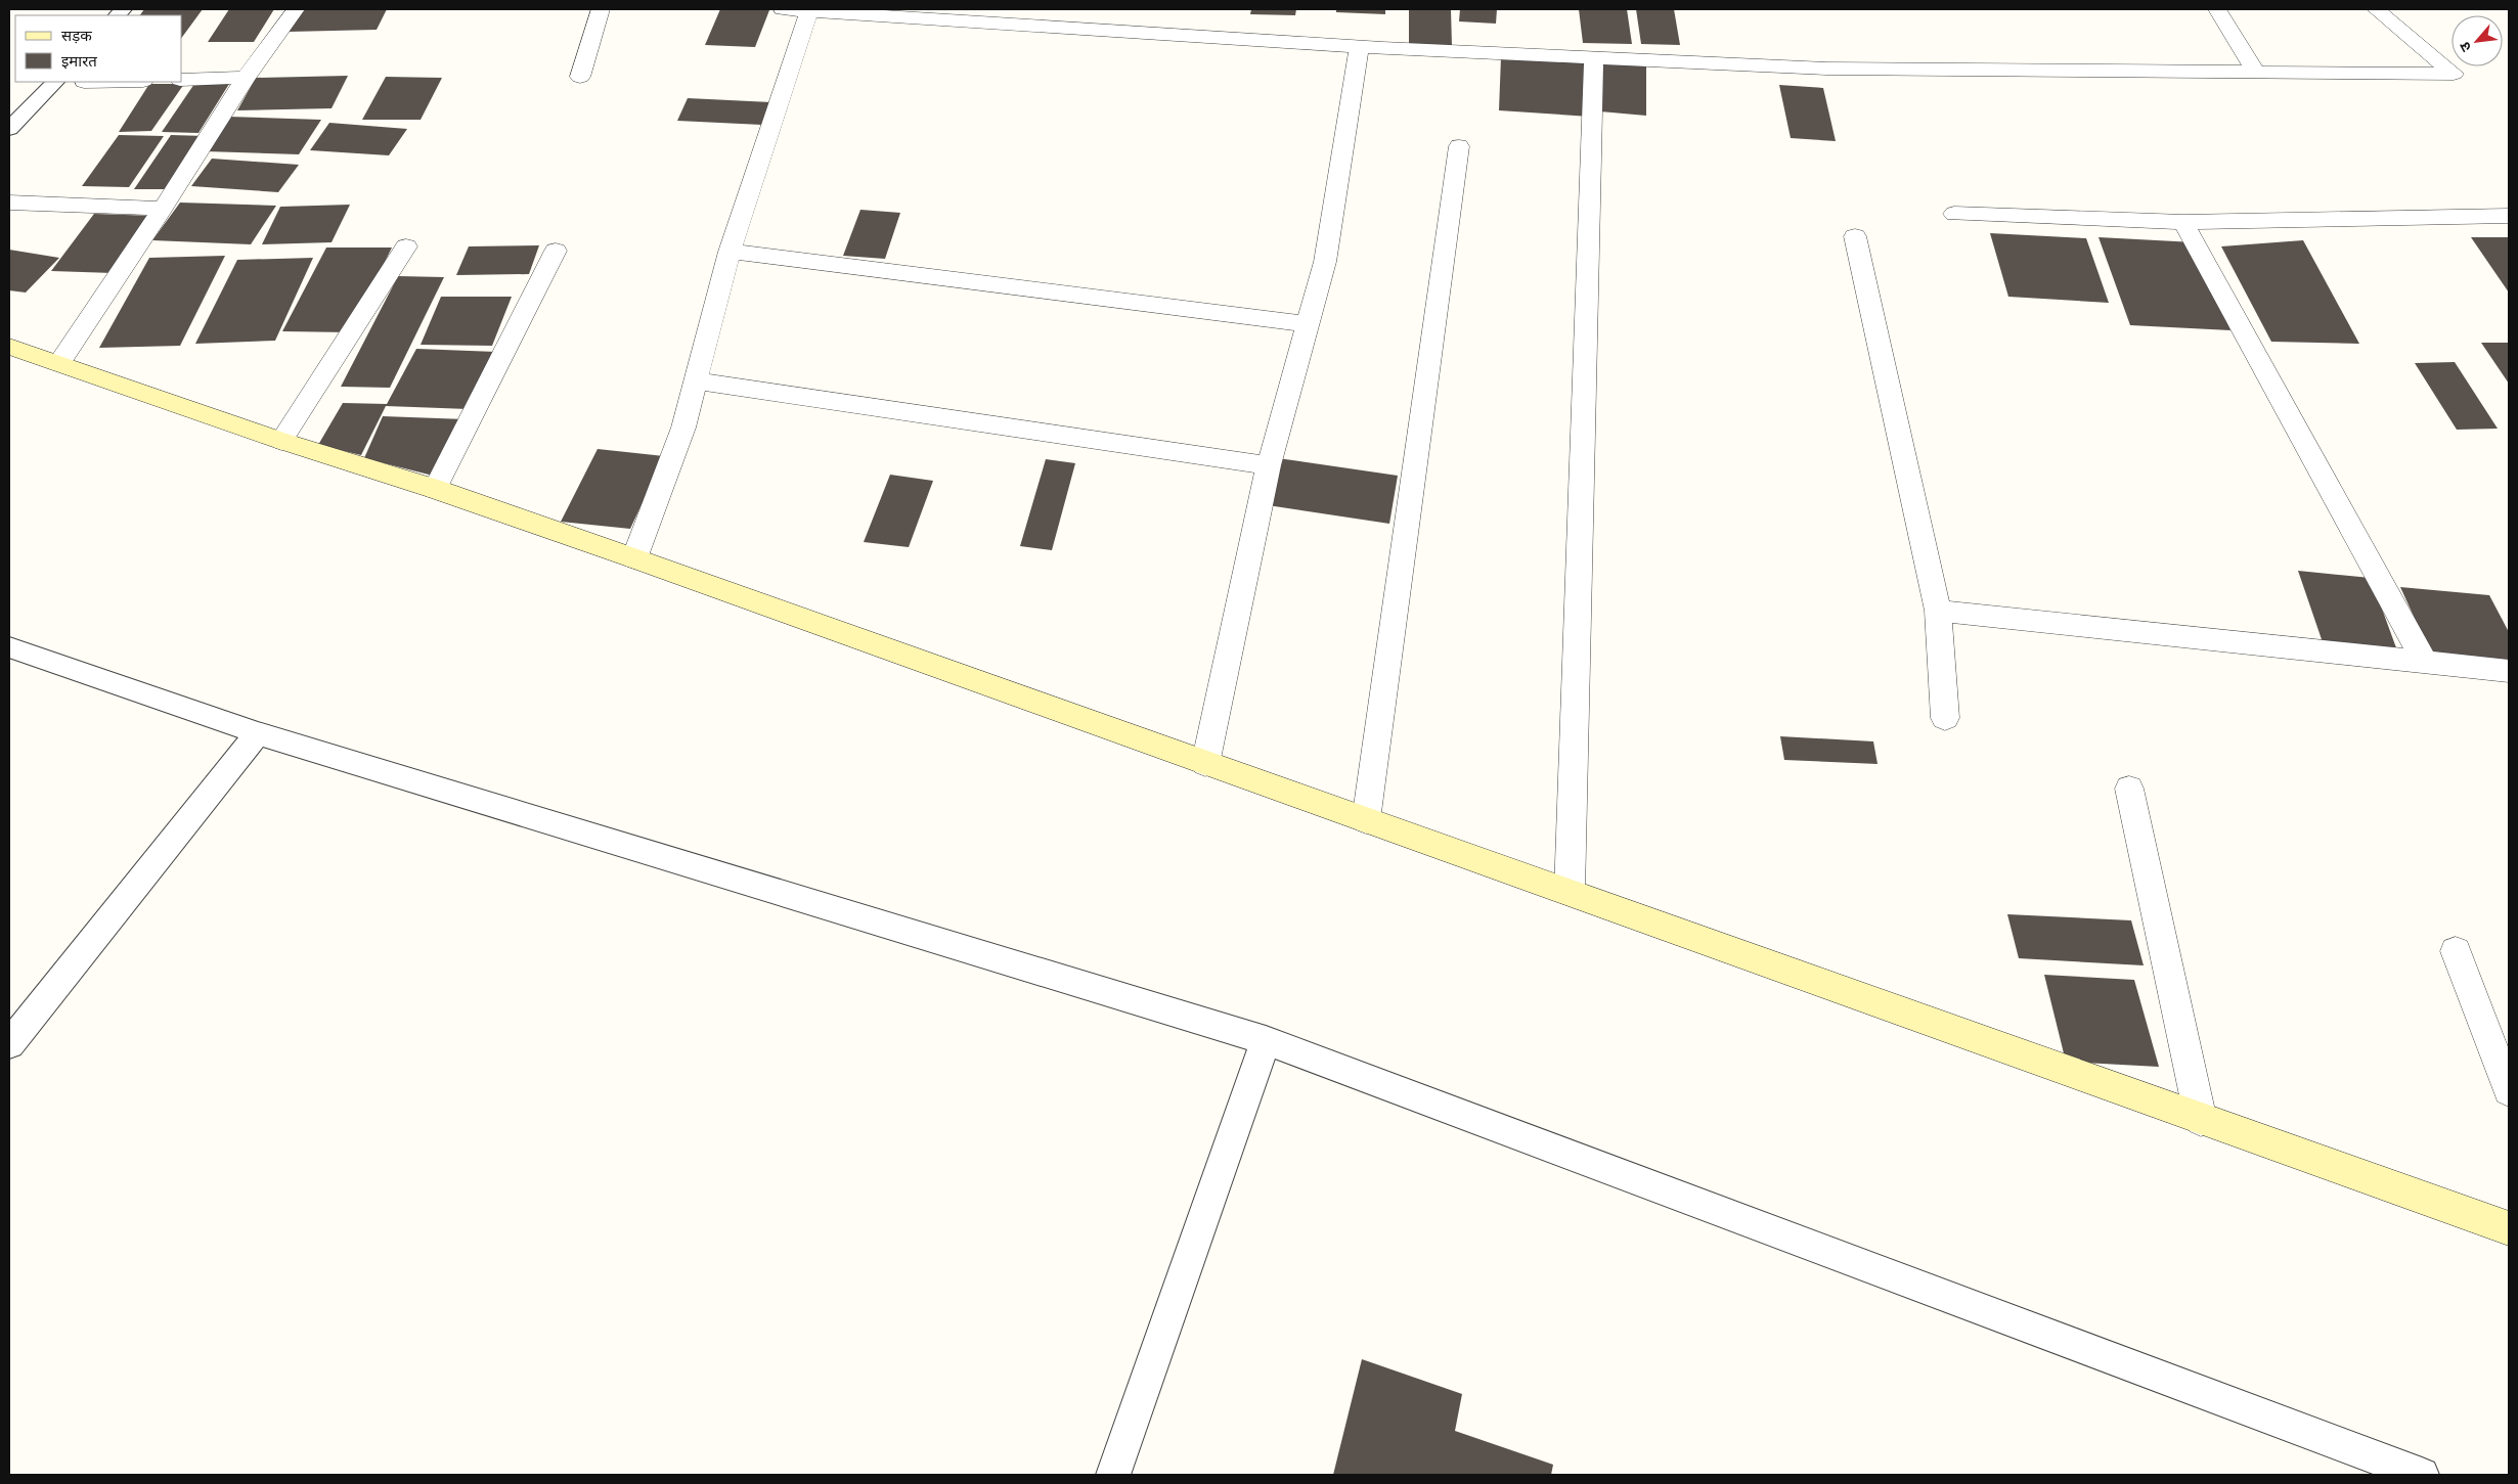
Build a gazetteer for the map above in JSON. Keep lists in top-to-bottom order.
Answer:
{
  "legend": ["सड़क", "इमारत"],
  "north": "bottom left"
}
